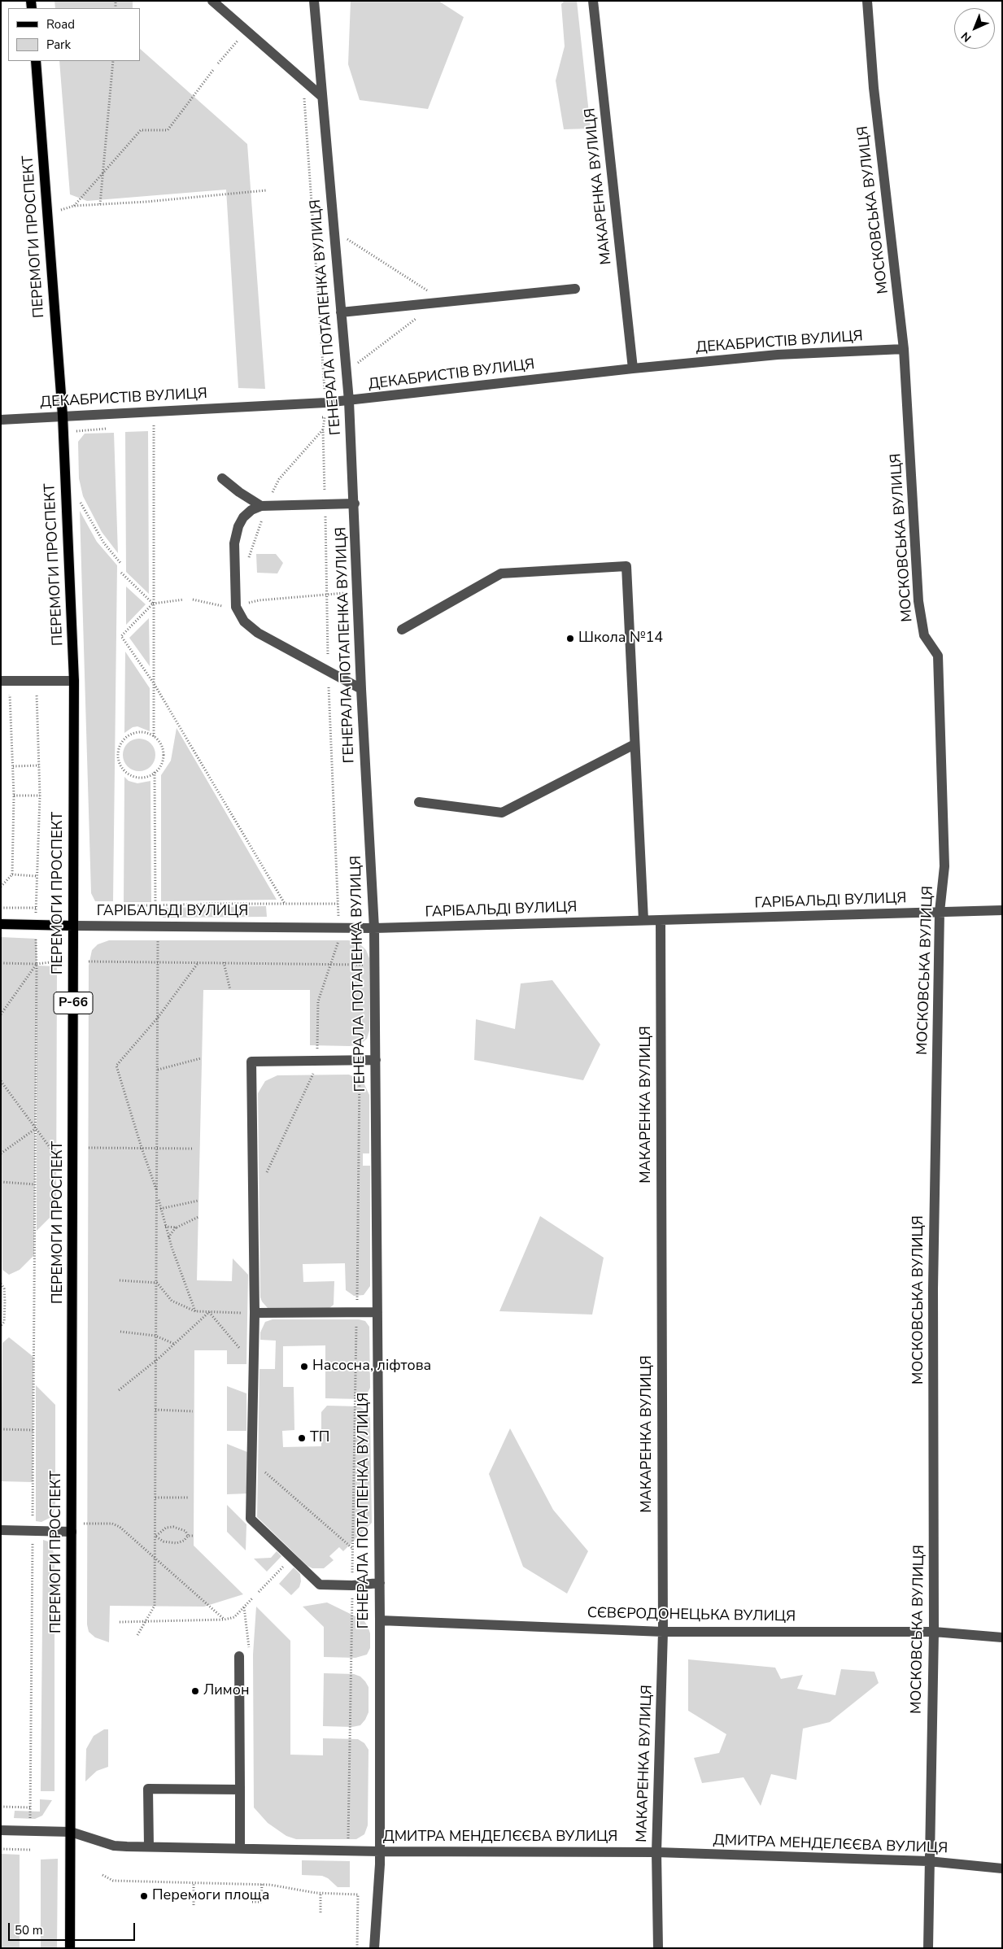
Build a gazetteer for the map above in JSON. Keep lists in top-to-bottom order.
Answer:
{
  "streets": {
    "main road": ["ПЕРЕМОГИ ПРОСПЕКТ", "ГАРІБАЛЬДІ ВУЛИЦЯ", "Р-66"],
    "street": [
      "МАКАРЕНКА ВУЛИЦЯ",
      "МОСКОВСЬКА ВУЛИЦЯ",
      "ГЕНЕРАЛА ПОТАПЕНКА ВУЛИЦЯ",
      "ДЕКАБРИСТІВ ВУЛИЦЯ",
      "СЄВЄРОДОНЕЦЬКА ВУЛИЦЯ",
      "ДМИТРА МЕНДЕЛЄЄВА ВУЛИЦЯ"
    ]
  },
  "crossings": [
    ["МАКАРЕНКА ВУЛИЦЯ", "ДЕКАБРИСТІВ ВУЛИЦЯ"],
    ["МАКАРЕНКА ВУЛИЦЯ", "ГАРІБАЛЬДІ ВУЛИЦЯ"],
    ["МАКАРЕНКА ВУЛИЦЯ", "СЄВЄРОДОНЕЦЬКА ВУЛИЦЯ"],
    ["МАКАРЕНКА ВУЛИЦЯ", "ДМИТРА МЕНДЕЛЄЄВА ВУЛИЦЯ"],
    ["МОСКОВСЬКА ВУЛИЦЯ", "ДЕКАБРИСТІВ ВУЛИЦЯ"],
    ["МОСКОВСЬКА ВУЛИЦЯ", "ГАРІБАЛЬДІ ВУЛИЦЯ"],
    ["МОСКОВСЬКА ВУЛИЦЯ", "СЄВЄРОДОНЕЦЬКА ВУЛИЦЯ"],
    ["МОСКОВСЬКА ВУЛИЦЯ", "ДМИТРА МЕНДЕЛЄЄВА ВУЛИЦЯ"],
    ["ПЕРЕМОГИ ПРОСПЕКТ", "ДЕКАБРИСТІВ ВУЛИЦЯ"],
    ["ПЕРЕМОГИ ПРОСПЕКТ", "ГАРІБАЛЬДІ ВУЛИЦЯ"],
    ["ПЕРЕМОГИ ПРОСПЕКТ", "ДМИТРА МЕНДЕЛЄЄВА ВУЛИЦЯ"],
    ["ГЕНЕРАЛА ПОТАПЕНКА ВУЛИЦЯ", "ДЕКАБРИСТІВ ВУЛИЦЯ"],
    ["ГЕНЕРАЛА ПОТАПЕНКА ВУЛИЦЯ", "ГАРІБАЛЬДІ ВУЛИЦЯ"],
    ["ГЕНЕРАЛА ПОТАПЕНКА ВУЛИЦЯ", "СЄВЄРОДОНЕЦЬКА ВУЛИЦЯ"],
    ["ГЕНЕРАЛА ПОТАПЕНКА ВУЛИЦЯ", "ДМИТРА МЕНДЕЛЄЄВА ВУЛИЦЯ"]
  ],
  "places": [
    "Школа №14",
    "Насосна, ліфтова",
    "ТП",
    "Лимон",
    "Перемоги площа"
  ],
  "legend": ["Road", "Park"],
  "scale_bar": "50 m",
  "north": "bottom left"
}
